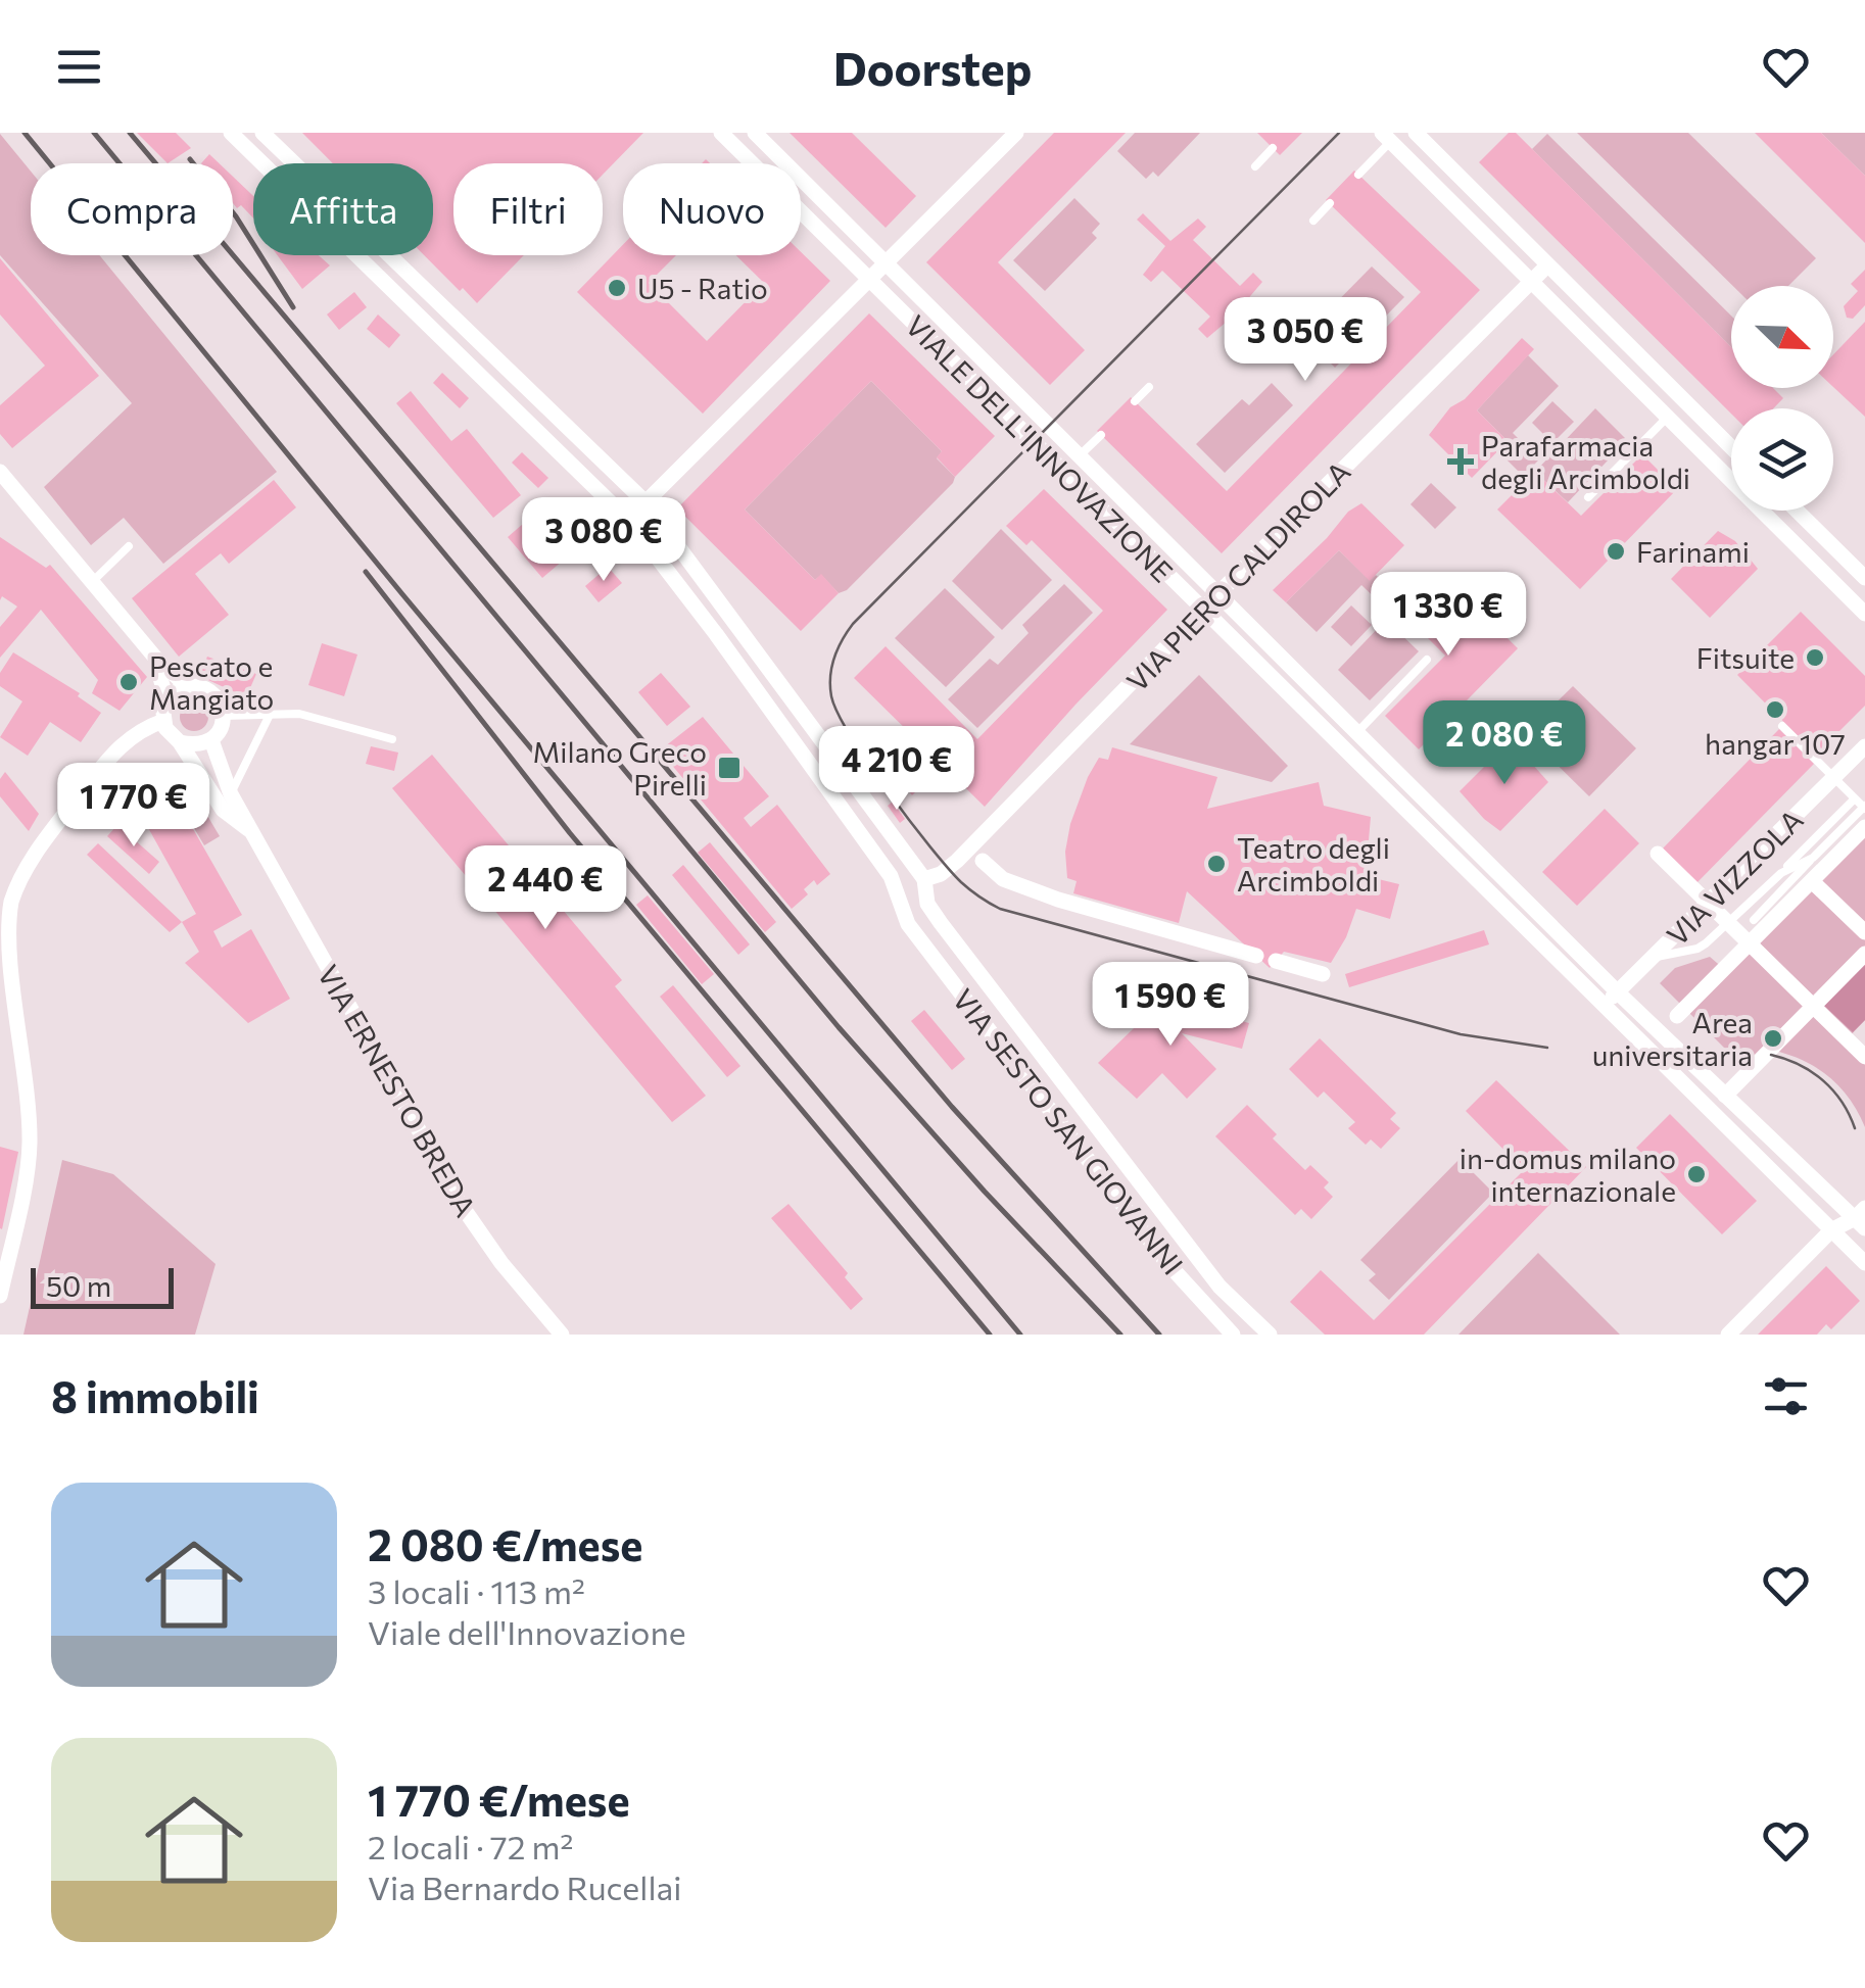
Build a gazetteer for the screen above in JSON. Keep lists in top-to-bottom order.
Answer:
{
  "streets": {
    "street": [
      "VIALE DELL'INNOVAZIONE",
      "VIA PIERO CALDIROLA",
      "VIA VIZZOLA",
      "VIA ERNESTO BREDA",
      "VIA SESTO SAN GIOVANNI"
    ]
  },
  "crossings": [
    ["VIALE DELL'INNOVAZIONE", "VIA PIERO CALDIROLA"],
    ["VIALE DELL'INNOVAZIONE", "VIA VIZZOLA"],
    ["VIA PIERO CALDIROLA", "VIA SESTO SAN GIOVANNI"]
  ],
  "places": {
    "other": [
      "U5 - Ratio",
      "Farinami",
      "Fitsuite",
      "Pescato e Mangiato",
      "hangar 107",
      "Teatro degli Arcimboldi",
      "Area universitaria",
      "in-domus milano internazionale"
    ],
    "health": ["Parafarmacia degli Arcimboldi"],
    "transit": ["Milano Greco Pirelli"]
  },
  "scale_bar": "50 m",
  "north": "bottom right",
  "page": {
    "header": "Doorstep",
    "chip": [
      "Compra",
      "Affitta",
      "Filtri",
      "Nuovo"
    ],
    "price": [
      "3 050 €",
      "3 080 €",
      "1 330 €",
      "2 080 €",
      "4 210 €",
      "1 770 €",
      "2 440 €",
      "1 590 €"
    ],
    "scale": "50 m",
    "heading": "8 immobili",
    "list": [
      {
        "name": "2 080 €/mese",
        "note": "3 locali · 113 m² · Viale dell'Innovazione"
      },
      {
        "name": "1 770 €/mese",
        "note": "2 locali · 72 m² · Via Bernardo Rucellai"
      }
    ]
  }
}
